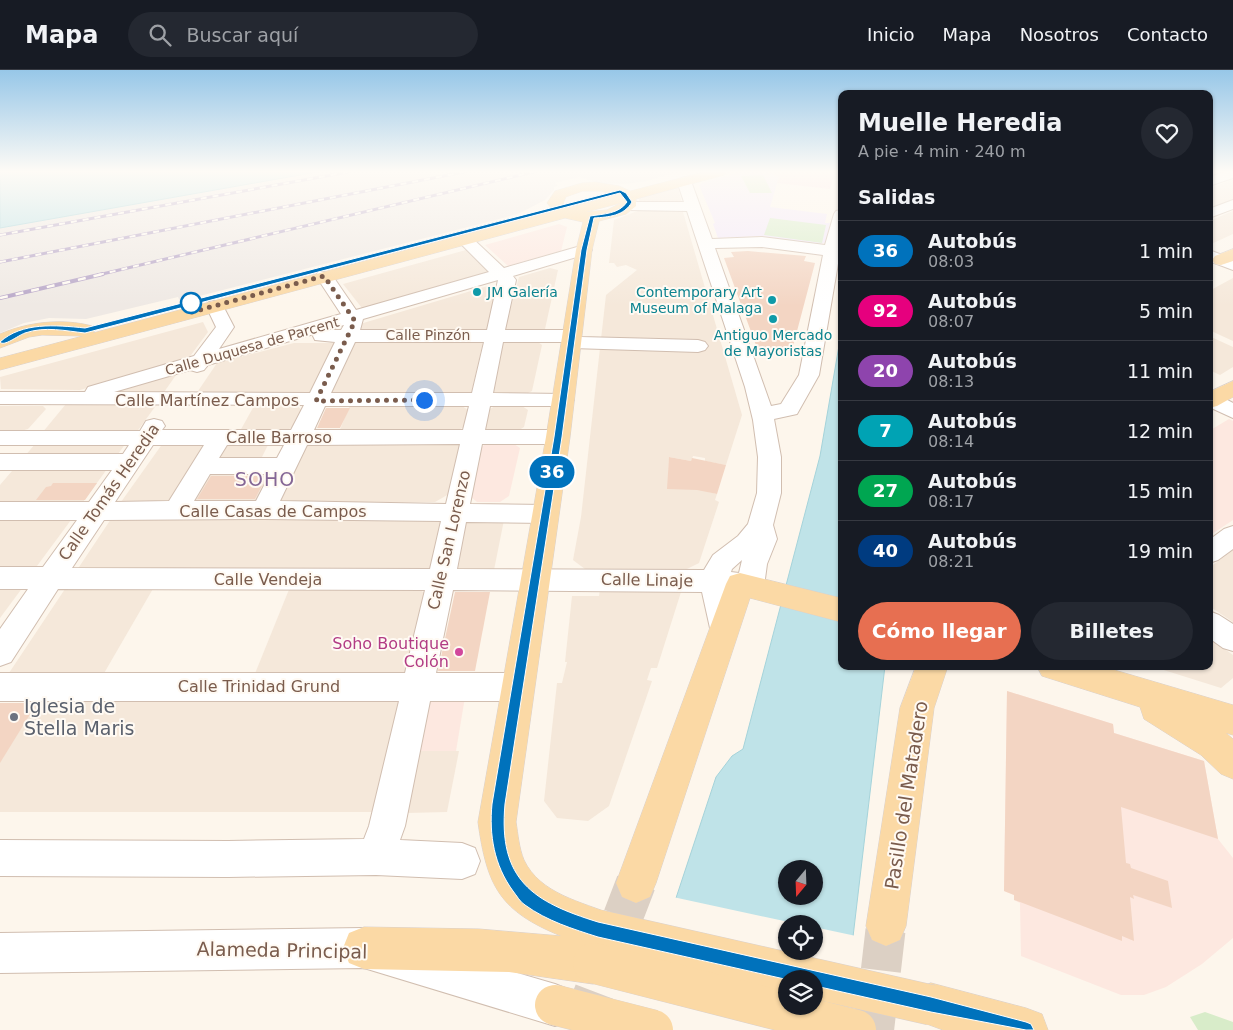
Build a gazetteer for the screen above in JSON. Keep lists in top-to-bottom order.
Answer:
{
  "streets": {
    "main road": ["Pasillo del Matadero"],
    "street": [
      "Calle Pinzón",
      "Calle Duquesa de Parcent",
      "Calle Martínez Campos",
      "Calle Barroso",
      "Calle Tomás Heredia",
      "Calle Casas de Campos",
      "Calle San Lorenzo",
      "Calle Vendeja",
      "Calle Linaje",
      "Calle Trinidad Grund",
      "Alameda Principal"
    ]
  },
  "crossings": [
    ["Calle Pinzón", "Calle Duquesa de Parcent"],
    ["Calle Pinzón", "Calle San Lorenzo"],
    ["Calle Duquesa de Parcent", "Calle Martínez Campos"],
    ["Calle Duquesa de Parcent", "Calle Tomás Heredia"],
    ["Calle Duquesa de Parcent", "Calle San Lorenzo"],
    ["Calle Martínez Campos", "Calle Tomás Heredia"],
    ["Calle Martínez Campos", "Calle San Lorenzo"],
    ["Calle Barroso", "Calle Tomás Heredia"],
    ["Calle Barroso", "Calle San Lorenzo"],
    ["Calle Tomás Heredia", "Calle Casas de Campos"],
    ["Calle Tomás Heredia", "Calle Vendeja"],
    ["Calle Casas de Campos", "Calle San Lorenzo"],
    ["Calle San Lorenzo", "Calle Vendeja"],
    ["Calle San Lorenzo", "Calle Trinidad Grund"],
    ["Calle Vendeja", "Calle Linaje"]
  ],
  "districts": ["SOHO"],
  "places": [
    "JM Galería",
    "Contemporary Art Museum of Malaga",
    "Antiguo Mercado de Mayoristas",
    "Soho Boutique Colón",
    "Iglesia de Stella Maris"
  ],
  "lines": ["bus line 36"],
  "north": "bottom",
  "page": {
    "header": "Mapa",
    "search": "Buscar aquí",
    "nav": [
      "Inicio",
      "Mapa",
      "Nosotros",
      "Contacto"
    ],
    "on_map": "36",
    "heading": [
      ["Muelle Heredia", "A pie · 4 min · 240 m"],
      "Salidas"
    ],
    "list": [
      {
        "mark": "36",
        "name": "Autobús",
        "note": "08:03",
        "value": "1 min"
      },
      {
        "mark": "92",
        "name": "Autobús",
        "note": "08:07",
        "value": "5 min"
      },
      {
        "mark": "20",
        "name": "Autobús",
        "note": "08:13",
        "value": "11 min"
      },
      {
        "mark": "7",
        "name": "Autobús",
        "note": "08:14",
        "value": "12 min"
      },
      {
        "mark": "27",
        "name": "Autobús",
        "note": "08:17",
        "value": "15 min"
      },
      {
        "mark": "40",
        "name": "Autobús",
        "note": "08:21",
        "value": "19 min"
      }
    ],
    "buttons": ["Cómo llegar", "Billetes"]
  }
}
